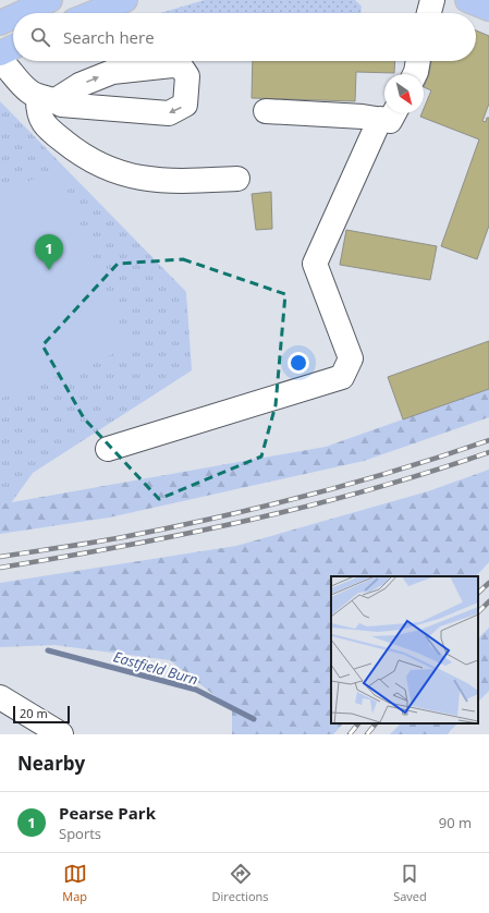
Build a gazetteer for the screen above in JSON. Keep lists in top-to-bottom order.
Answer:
{
  "water": ["Eastfield Burn"],
  "scale_bar": "20 m",
  "north": "bottom right",
  "page": {
    "search": "Search here",
    "pins": "1",
    "scale": "20 m",
    "heading": "Nearby",
    "list": [
      {
        "mark": "1",
        "name": "Pearse Park",
        "note": "Sports",
        "value": "90 m"
      }
    ],
    "nav": ["Map", "Directions", "Saved"]
  }
}
